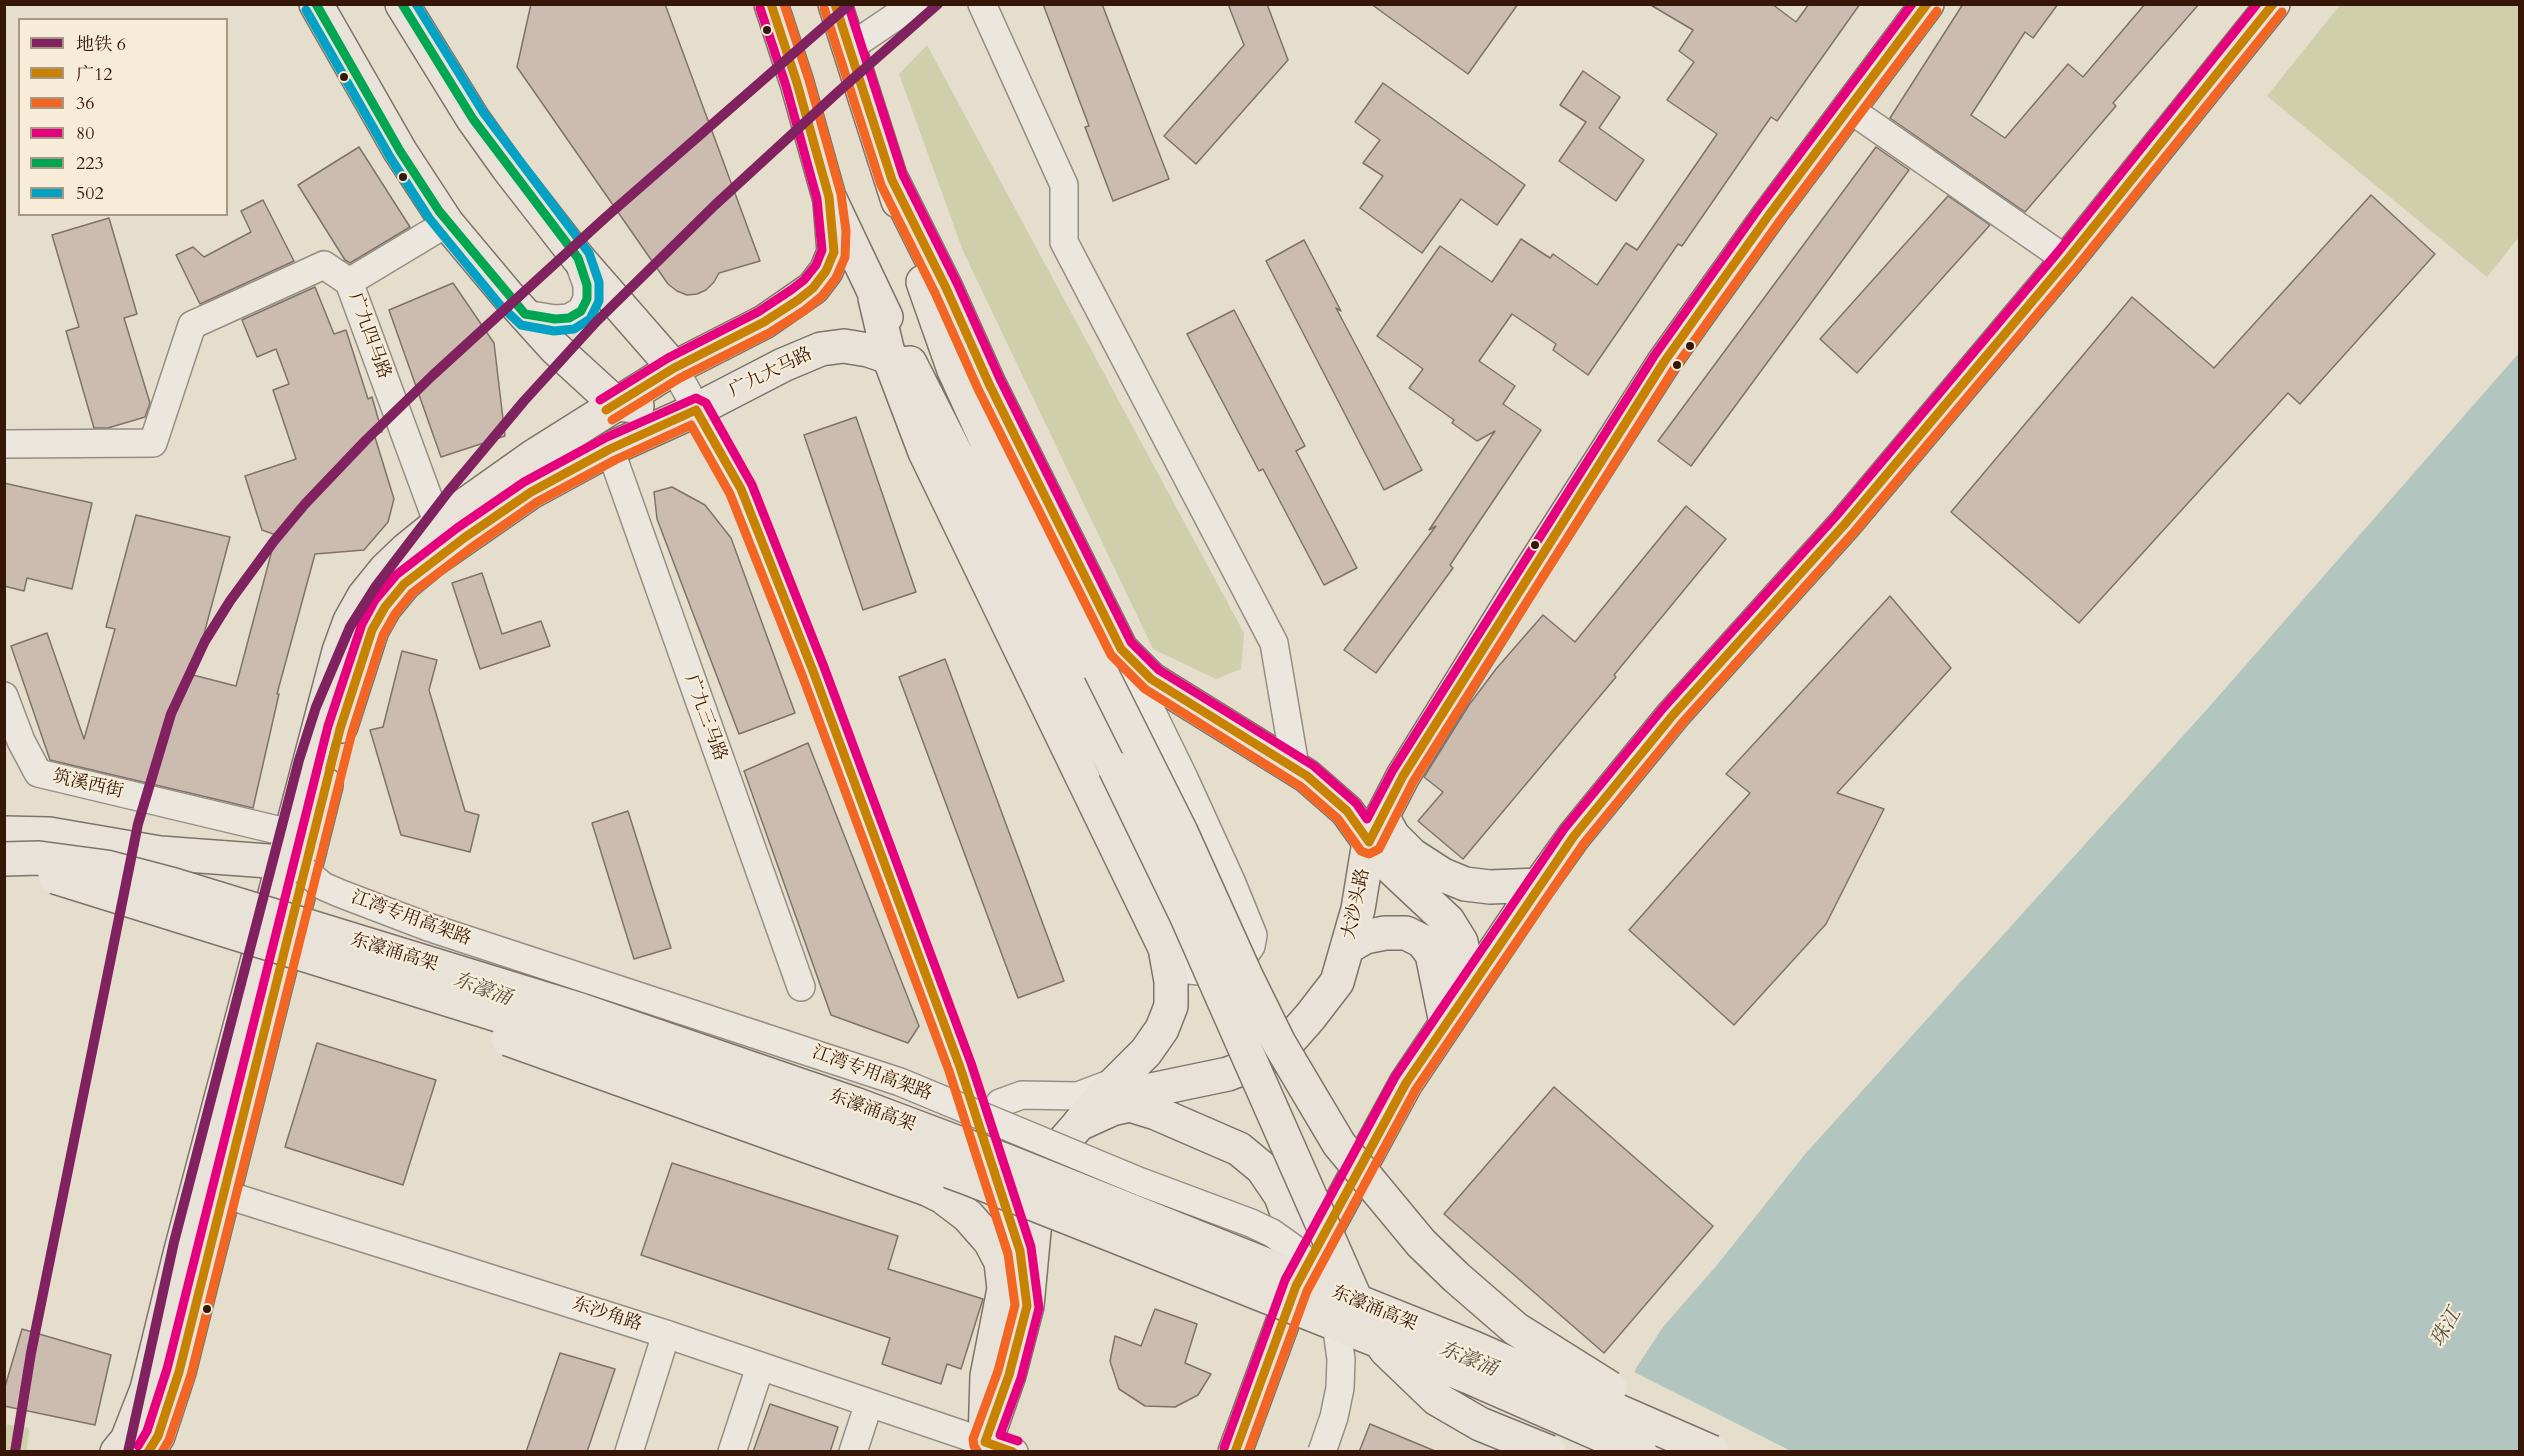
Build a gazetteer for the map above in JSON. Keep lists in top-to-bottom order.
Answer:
{
  "streets": {
    "main road": ["广九大马路", "大沙头路", "东濠涌高架"],
    "street": [
      "广九四马路",
      "广九三马路",
      "筑溪西街",
      "江湾专用高架路",
      "东沙角路"
    ]
  },
  "crossings": [
    ["广九大马路", "广九三马路"],
    ["广九大马路", "筑溪西街"],
    ["广九大马路", "江湾专用高架路"],
    ["筑溪西街", "江湾专用高架路"]
  ],
  "water": ["东濠涌", "珠江"],
  "lines": [
    "metro line 6",
    "transit line 广12",
    "transit line 36",
    "transit line 80",
    "transit line 223",
    "transit line 502"
  ],
  "legend": [
    "地铁 6",
    "广12",
    "36",
    "80",
    "223",
    "502"
  ]
}
